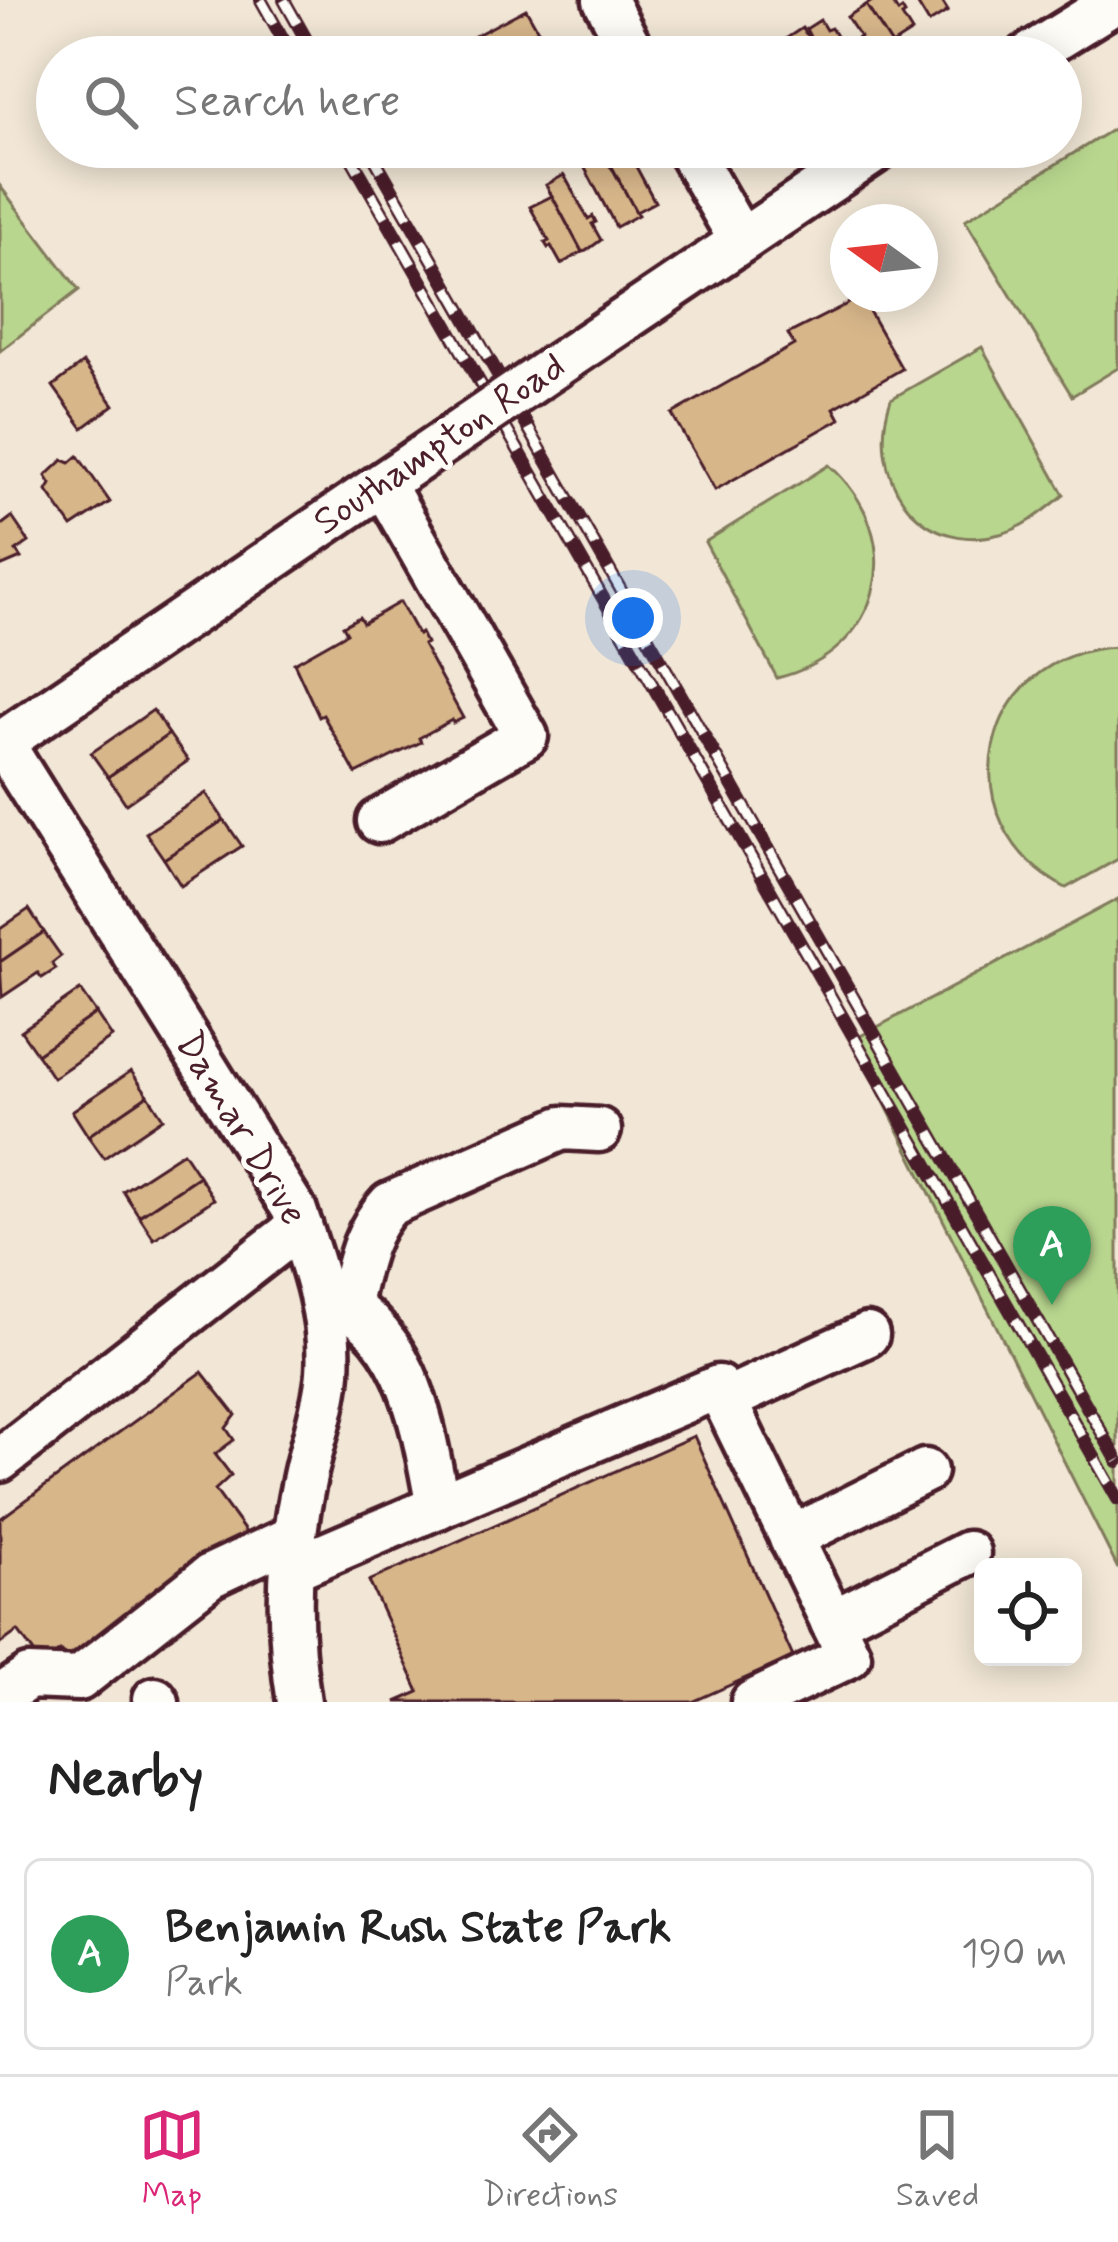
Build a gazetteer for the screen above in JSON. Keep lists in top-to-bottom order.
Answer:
{
  "streets": {
    "street": ["Southampton Road", "Damar Drive"]
  },
  "crossings": [
    ["Southampton Road", "Damar Drive"]
  ],
  "north": "left",
  "page": {
    "search": "Search here",
    "pins": "A",
    "heading": "Nearby",
    "list": [
      {
        "mark": "A",
        "name": "Benjamin Rush State Park",
        "note": "Park",
        "value": "190 m"
      }
    ],
    "nav": ["Map", "Directions", "Saved"]
  }
}
